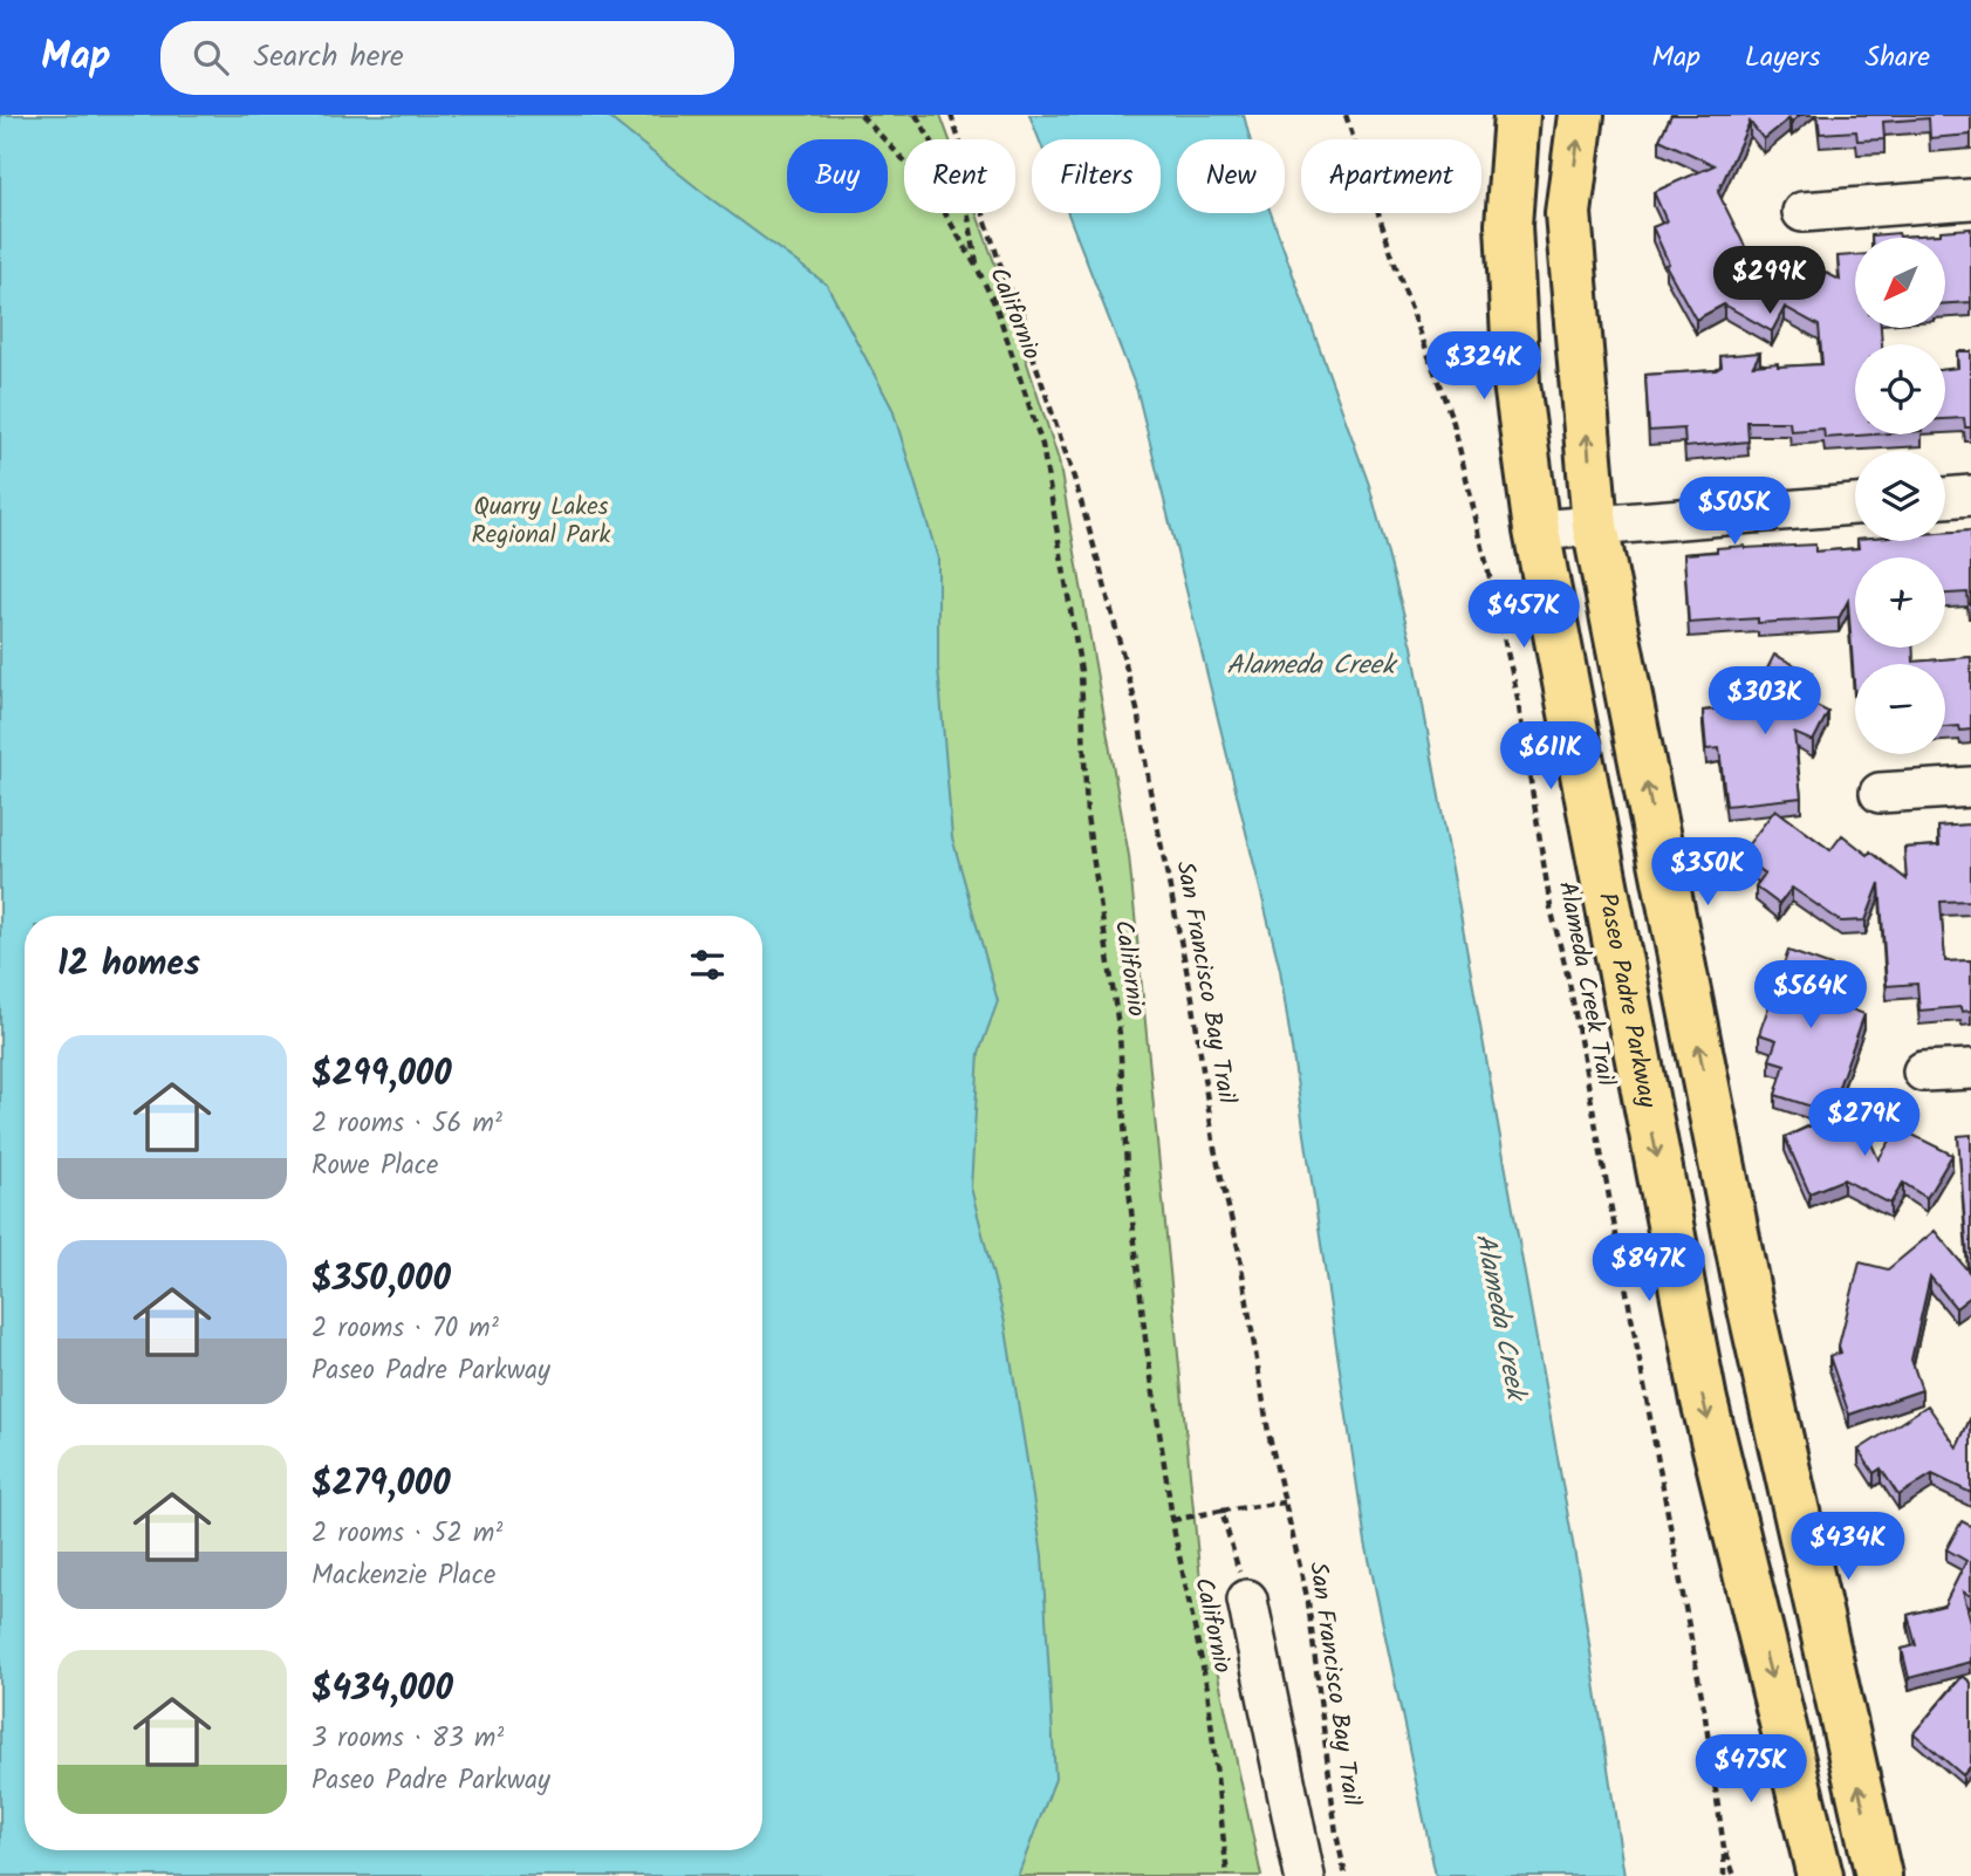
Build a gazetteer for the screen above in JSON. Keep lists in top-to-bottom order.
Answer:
{
  "streets": {
    "main road": ["Paseo Padre Parkway"],
    "path": ["Californio", "San Francisco Bay Trail", "Alameda Creek Trail"]
  },
  "water": ["Alameda Creek"],
  "parks": ["Quarry Lakes Regional Park"],
  "north": "bottom left",
  "page": {
    "header": "Map",
    "search": "Search here",
    "nav": ["Map", "Layers", "Share"],
    "chip": [
      "Buy",
      "Rent",
      "Filters",
      "New",
      "Apartment"
    ],
    "map_buttons": ["+", "−"],
    "price": [
      "$299K",
      "$324K",
      "$505K",
      "$457K",
      "$303K",
      "$611K",
      "$350K",
      "$564K",
      "$279K",
      "$847K",
      "$434K",
      "$475K"
    ],
    "heading": "12 homes",
    "list": [
      {
        "name": "$299,000",
        "note": "2 rooms · 56 m² · Rowe Place"
      },
      {
        "name": "$350,000",
        "note": "2 rooms · 70 m² · Paseo Padre Parkway"
      },
      {
        "name": "$279,000",
        "note": "2 rooms · 52 m² · Mackenzie Place"
      },
      {
        "name": "$434,000",
        "note": "3 rooms · 83 m² · Paseo Padre Parkway"
      }
    ]
  }
}
